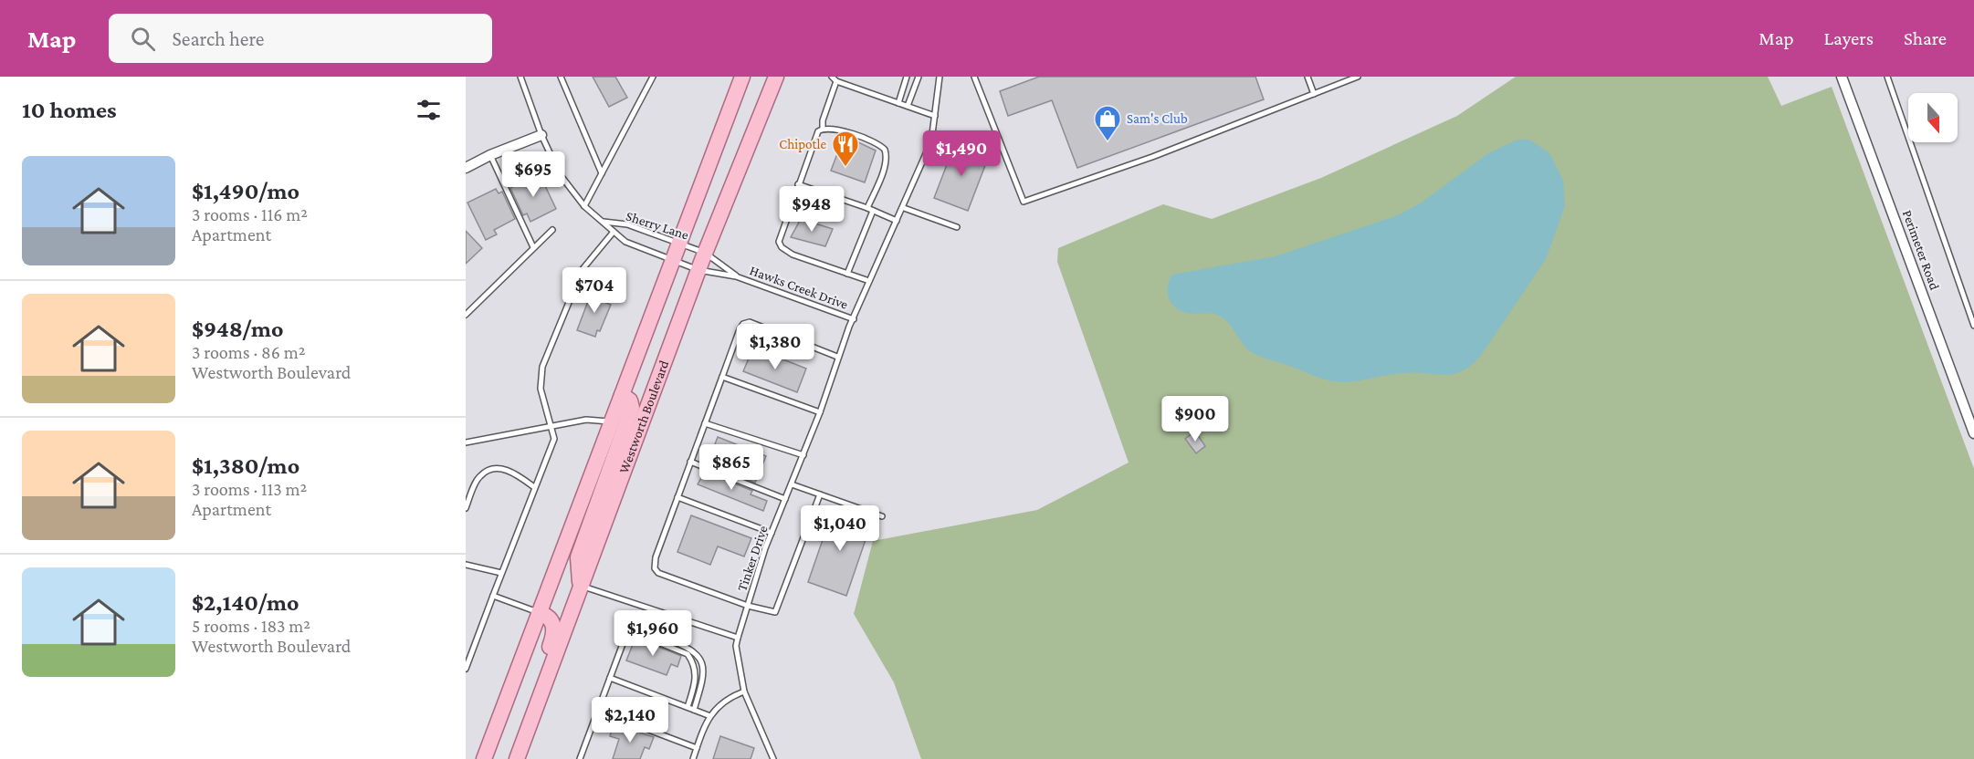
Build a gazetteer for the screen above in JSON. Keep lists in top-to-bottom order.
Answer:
{
  "streets": {
    "main road": ["Westworth Boulevard"],
    "street": ["Perimeter Road"],
    "lane": ["Sherry Lane", "Hawks Creek Drive", "Tinker Drive"]
  },
  "crossings": [
    ["Sherry Lane", "Hawks Creek Drive"],
    ["Sherry Lane", "Westworth Boulevard"],
    ["Hawks Creek Drive", "Westworth Boulevard"],
    ["Hawks Creek Drive", "Tinker Drive"]
  ],
  "places": {
    "shop": ["Sam's Club"],
    "restaurant": ["Chipotle"]
  },
  "north": "bottom",
  "page": {
    "header": "Map",
    "search": "Search here",
    "nav": ["Map", "Layers", "Share"],
    "heading": "10 homes",
    "price": [
      "$1,490",
      "$695",
      "$948",
      "$704",
      "$1,380",
      "$900",
      "$865",
      "$1,040",
      "$1,960",
      "$2,140"
    ],
    "list": [
      {
        "name": "$1,490/mo",
        "note": "3 rooms · 116 m² · Apartment"
      },
      {
        "name": "$948/mo",
        "note": "3 rooms · 86 m² · Westworth Boulevard"
      },
      {
        "name": "$1,380/mo",
        "note": "3 rooms · 113 m² · Apartment"
      },
      {
        "name": "$2,140/mo",
        "note": "5 rooms · 183 m² · Westworth Boulevard"
      }
    ]
  }
}
